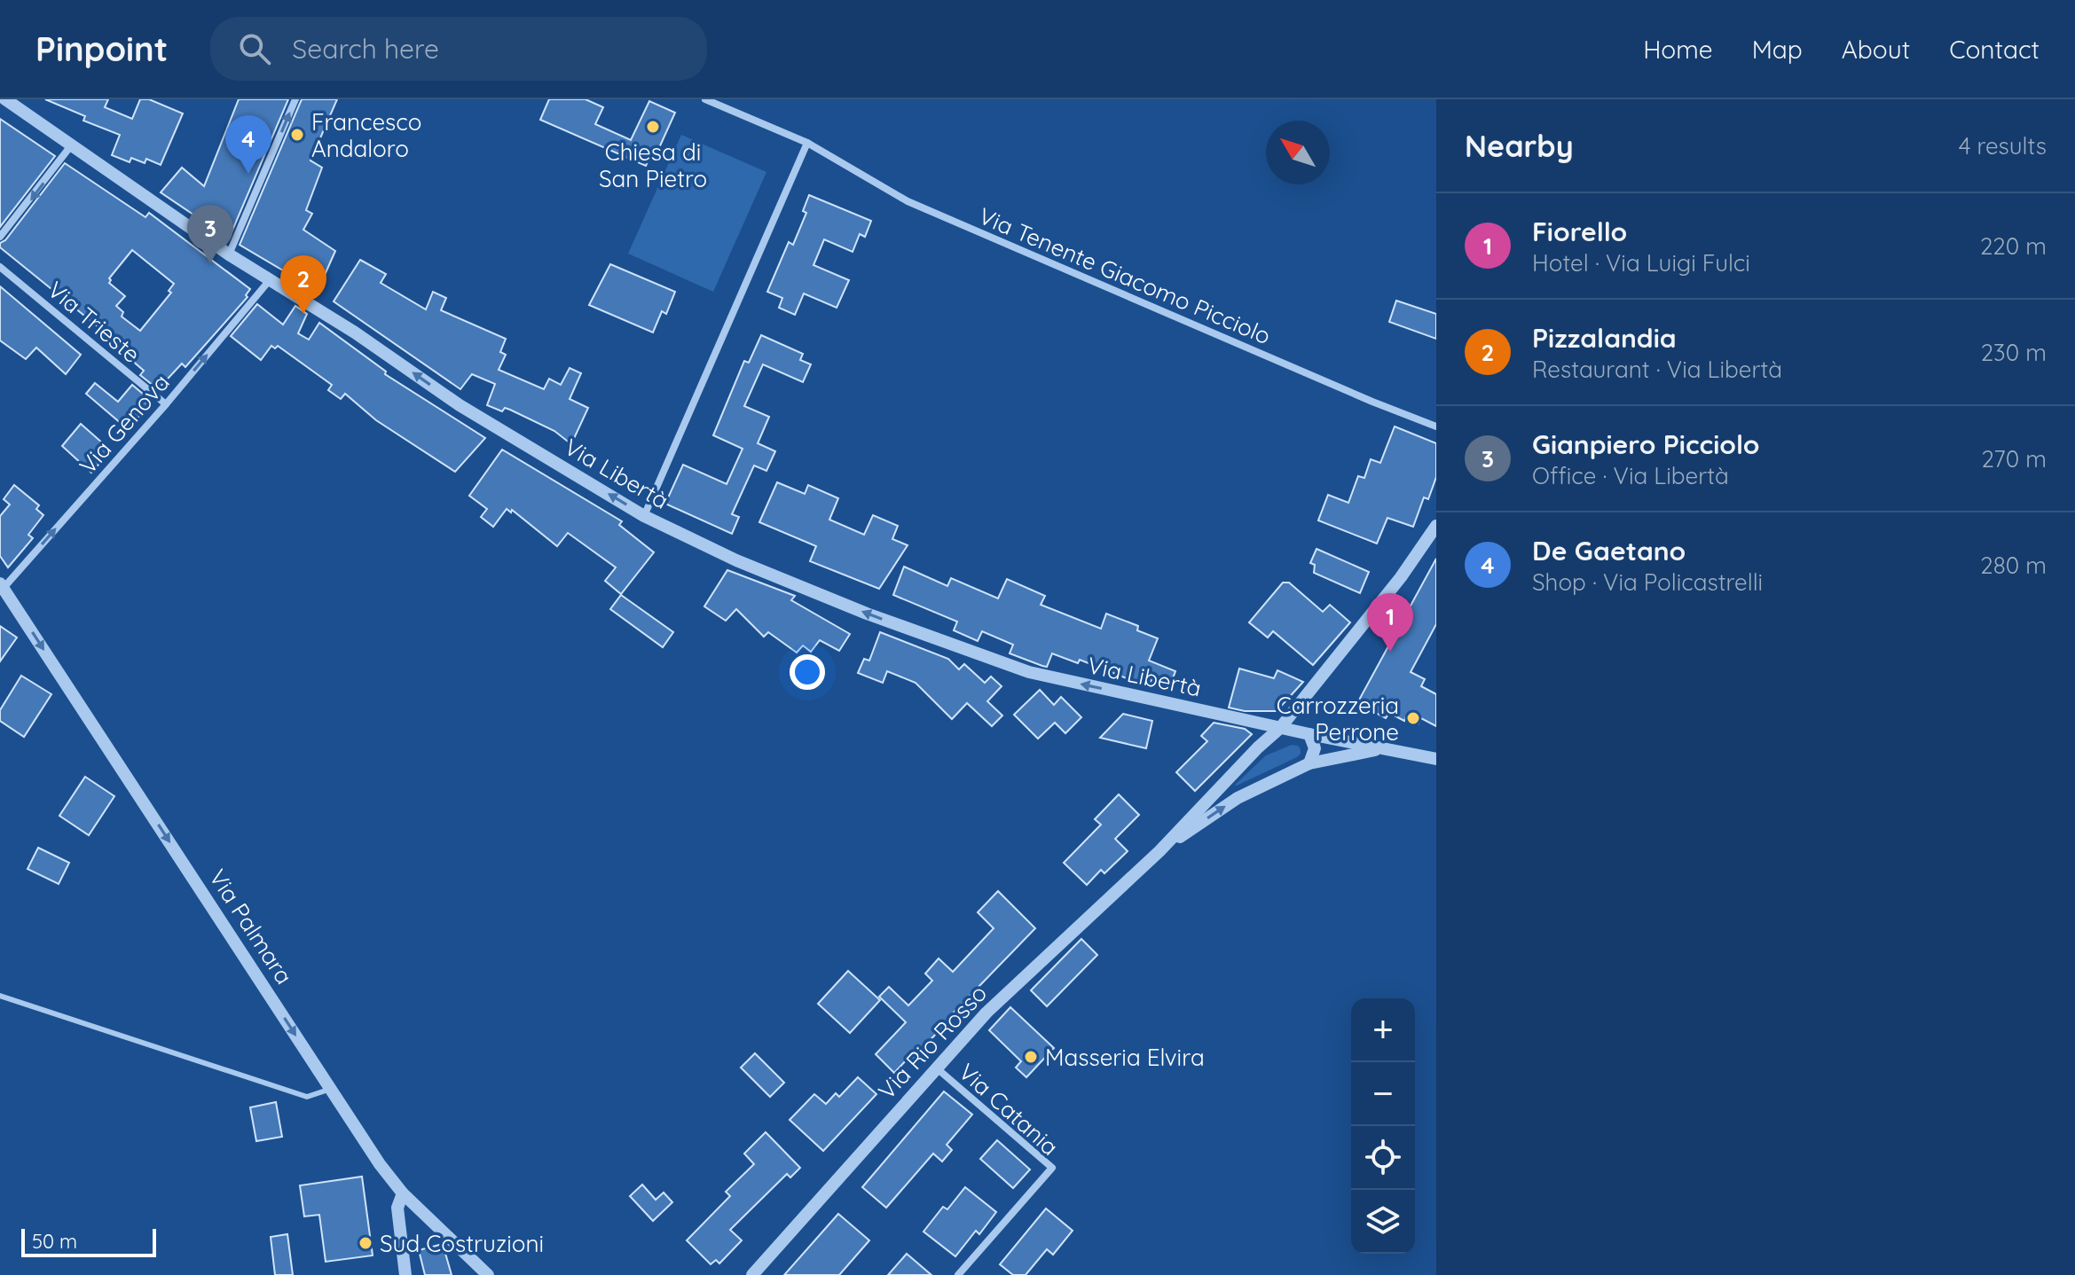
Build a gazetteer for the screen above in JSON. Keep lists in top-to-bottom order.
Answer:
{
  "streets": {
    "street": [
      "Via Tenente Giacomo Picciolo",
      "Via Trieste",
      "Via Genova",
      "Via Libertà",
      "Via Palmara",
      "Via Rio Rosso",
      "Via Catania"
    ]
  },
  "crossings": [
    ["Via Trieste", "Via Genova"],
    ["Via Genova", "Via Libertà"],
    ["Via Genova", "Via Palmara"],
    ["Via Rio Rosso", "Via Catania"]
  ],
  "one_way": ["Via Genova", "Via Libertà", "Via Palmara"],
  "places": [
    "Chiesa di San Pietro",
    "Francesco Andaloro",
    "Carrozzeria Perrone",
    "Masseria Elvira",
    "Sud Costruzioni"
  ],
  "scale_bar": "50 m",
  "north": "top left",
  "page": {
    "header": "Pinpoint",
    "search": "Search here",
    "nav": [
      "Home",
      "Map",
      "About",
      "Contact"
    ],
    "heading": ["Nearby", "4 results"],
    "pins": [
      "4",
      "3",
      "2",
      "1"
    ],
    "list": [
      {
        "mark": "1",
        "name": "Fiorello",
        "note": "Hotel · Via Luigi Fulci",
        "value": "220 m"
      },
      {
        "mark": "2",
        "name": "Pizzalandia",
        "note": "Restaurant · Via Libertà",
        "value": "230 m"
      },
      {
        "mark": "3",
        "name": "Gianpiero Picciolo",
        "note": "Office · Via Libertà",
        "value": "270 m"
      },
      {
        "mark": "4",
        "name": "De Gaetano",
        "note": "Shop · Via Policastrelli",
        "value": "280 m"
      }
    ],
    "map_buttons": ["+", "−"],
    "scale": "50 m"
  }
}
